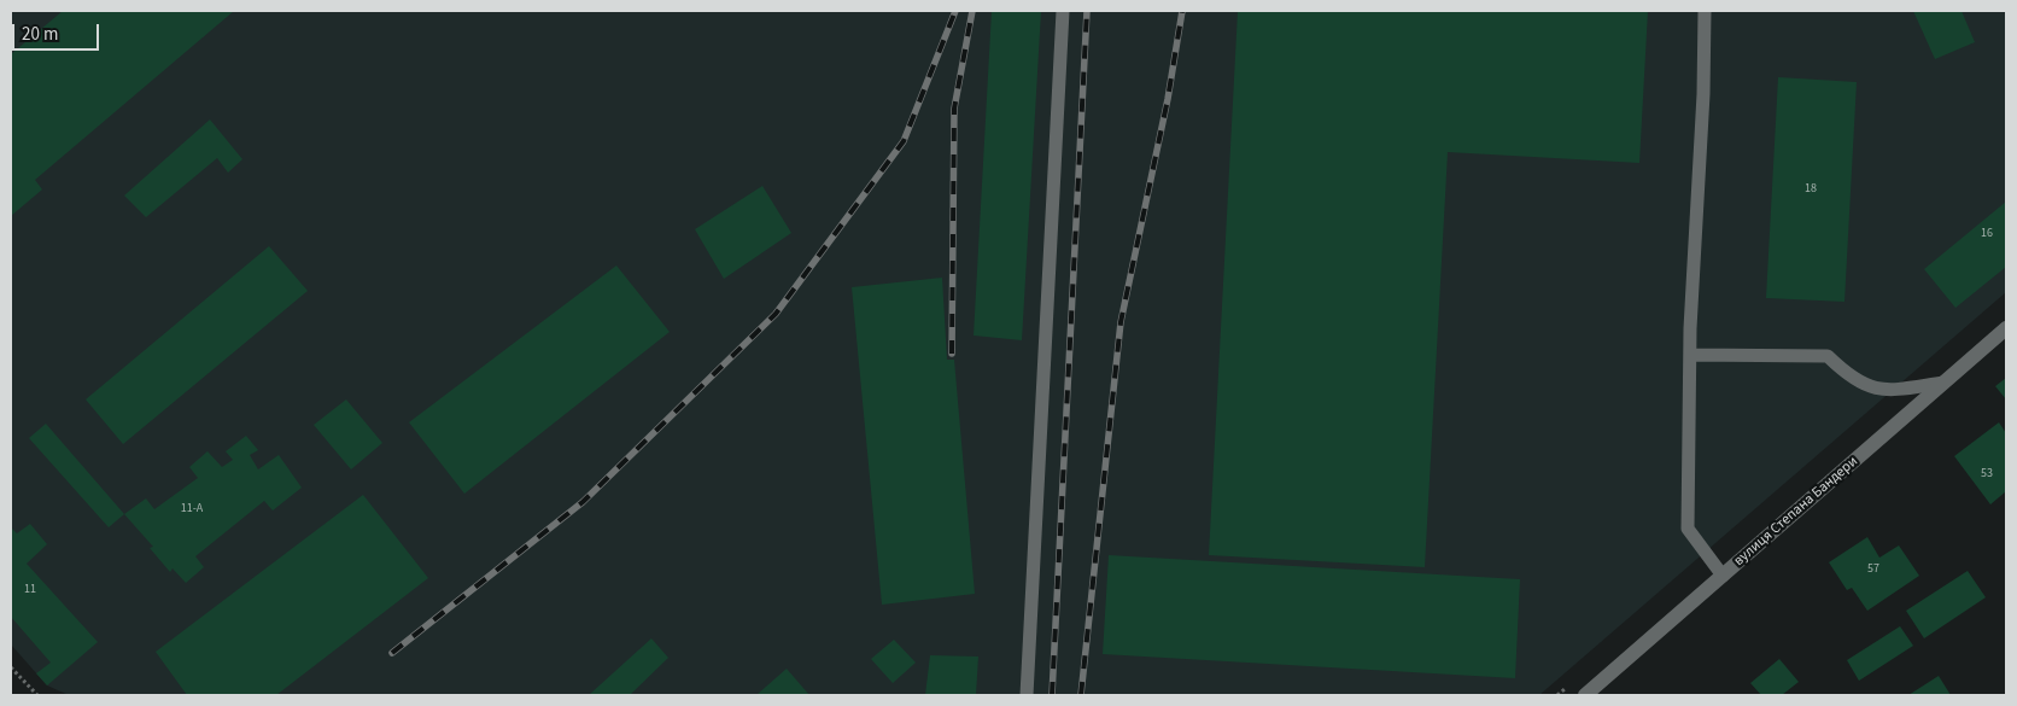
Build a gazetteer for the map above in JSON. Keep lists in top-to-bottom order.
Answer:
{
  "streets": {
    "street": ["вулиця Степана Бандери"]
  },
  "house_numbers": [
    "18",
    "16",
    "53",
    "11-А",
    "57",
    "11"
  ],
  "scale_bar": "20 m"
}
